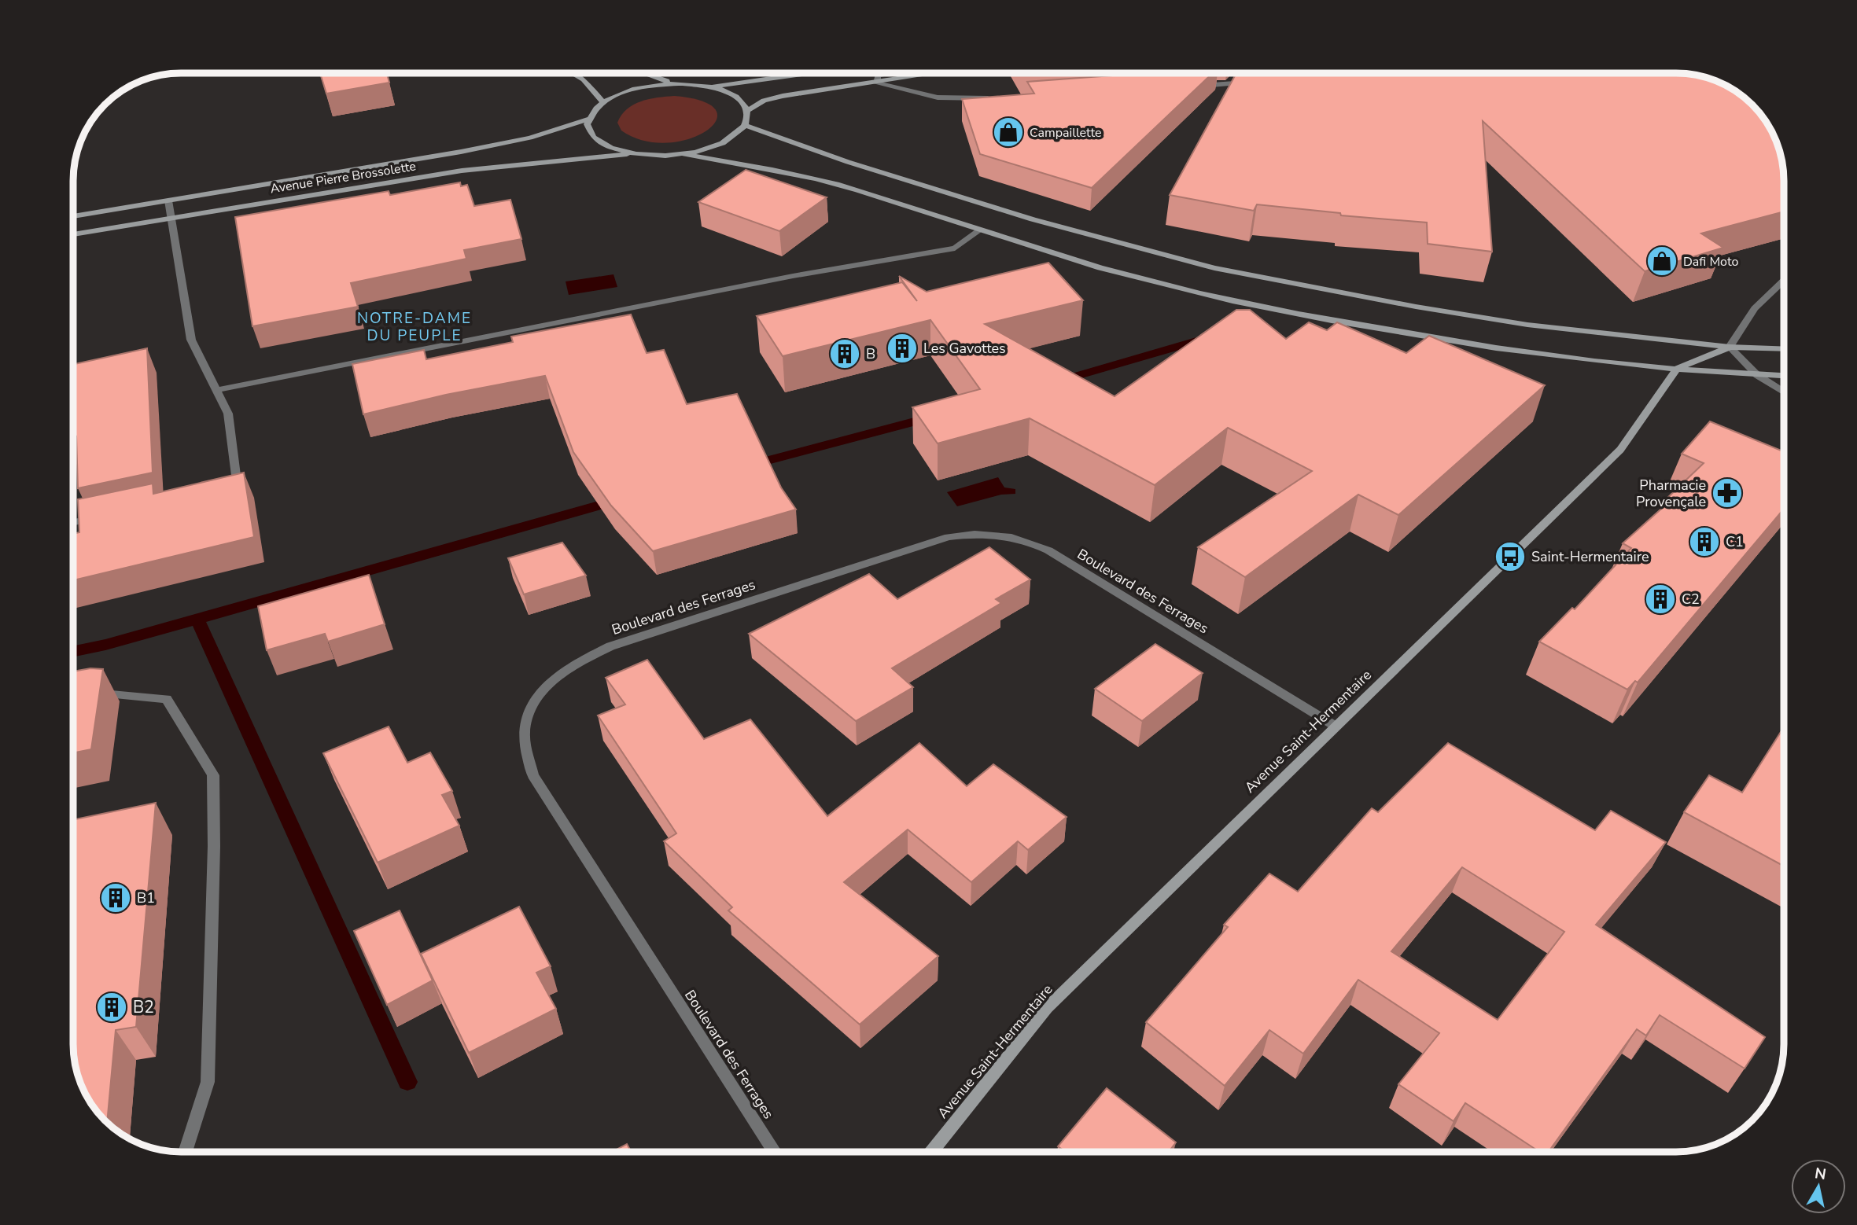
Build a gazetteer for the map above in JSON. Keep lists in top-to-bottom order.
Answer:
{
  "streets": {
    "main road": ["Avenue Pierre Brossolette", "Avenue Saint-Hermentaire"],
    "street": ["Boulevard des Ferrages"]
  },
  "crossings": [
    ["Boulevard des Ferrages", "Avenue Saint-Hermentaire"]
  ],
  "districts": ["NOTRE-DAME DU PEUPLE"],
  "places": {
    "shop": ["Campaillette", "Dafi Moto"],
    "building": [
      "Les Gavottes",
      "B",
      "C1",
      "C2",
      "B1",
      "B2"
    ],
    "pharmacy": ["Pharmacie Provençale"],
    "bus stop": ["Saint-Hermentaire"]
  },
  "north": "top"
}
